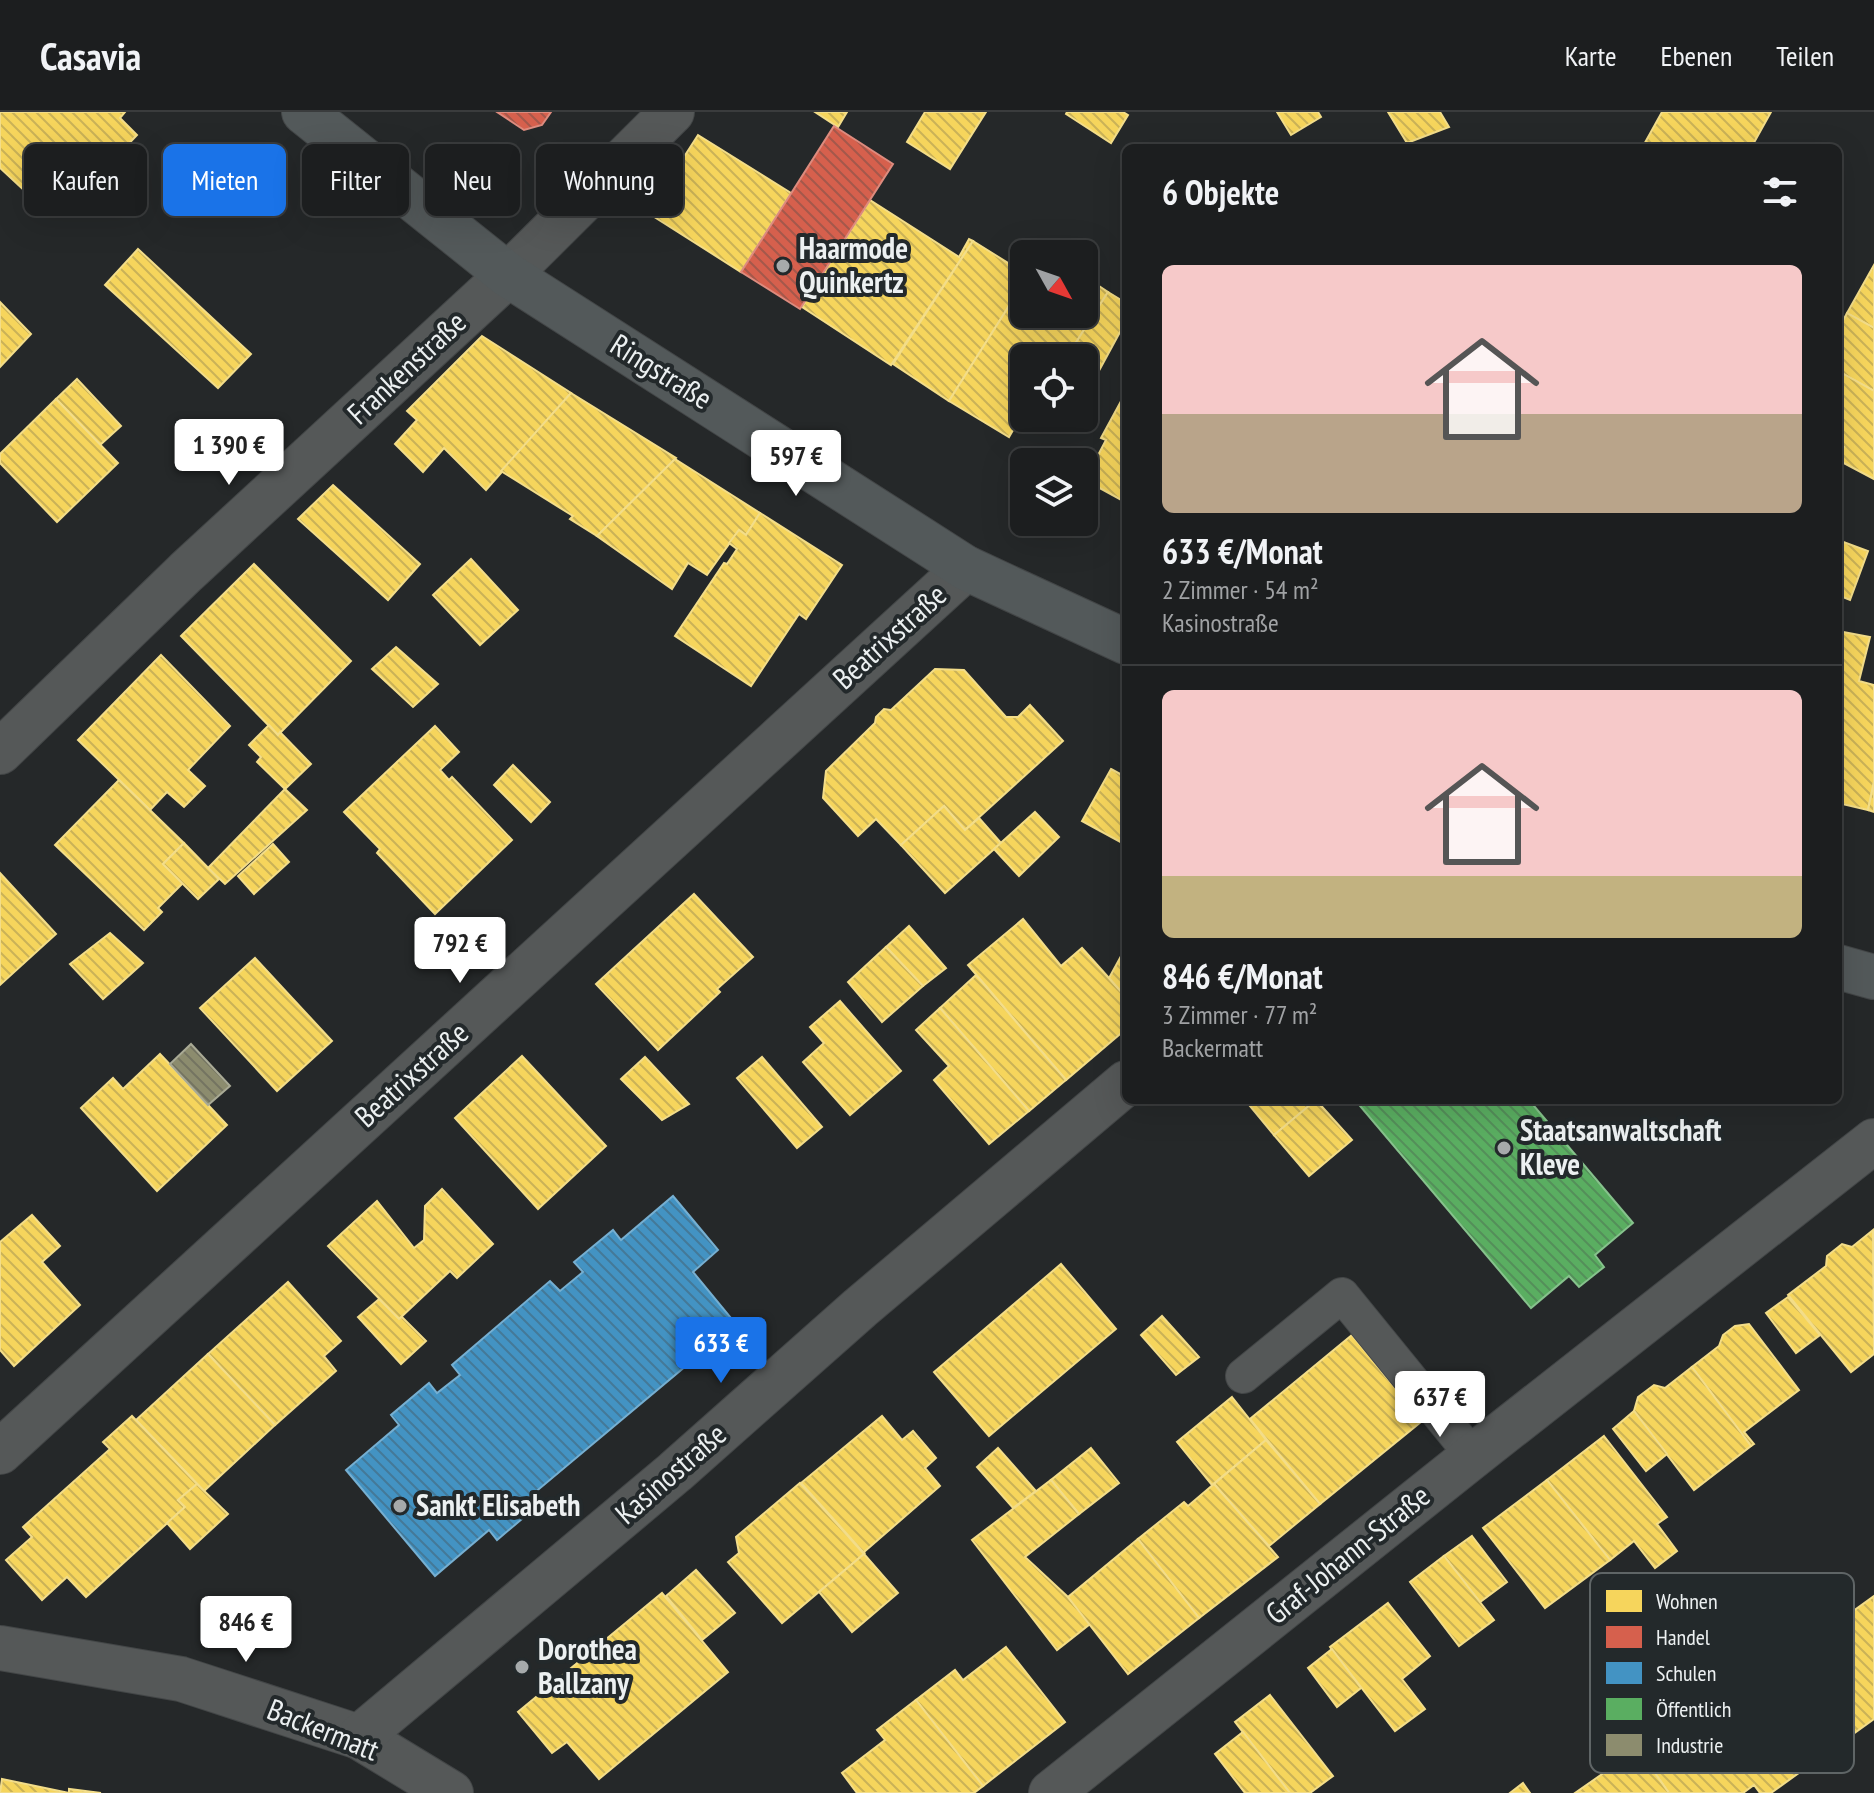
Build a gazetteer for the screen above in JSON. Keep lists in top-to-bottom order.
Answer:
{
  "streets": {
    "main road": ["Ringstraße"],
    "street": [
      "Frankenstraße",
      "Beatrixstraße",
      "Kasinostraße",
      "Graf-Johann-Straße",
      "Backermatt"
    ]
  },
  "crossings": [
    ["Frankenstraße", "Ringstraße"],
    ["Ringstraße", "Beatrixstraße"],
    ["Kasinostraße", "Backermatt"]
  ],
  "places": [
    "Haarmode Quinkertz",
    "Staatsanwaltschaft Kleve",
    "Sankt Elisabeth",
    "Dorothea Ballzany"
  ],
  "legend": [
    "Wohnen",
    "Handel",
    "Schulen",
    "Öffentlich",
    "Industrie"
  ],
  "north": "bottom right",
  "page": {
    "header": "Casavia",
    "nav": ["Karte", "Ebenen", "Teilen"],
    "chip": [
      "Kaufen",
      "Mieten",
      "Filter",
      "Neu",
      "Wohnung"
    ],
    "heading": "6 Objekte",
    "list": [
      {
        "name": "633 €/Monat",
        "note": "2 Zimmer · 54 m² · Kasinostraße"
      },
      {
        "name": "846 €/Monat",
        "note": "3 Zimmer · 77 m² · Backermatt"
      }
    ],
    "price": [
      "1 390 €",
      "597 €",
      "792 €",
      "633 €",
      "637 €",
      "846 €"
    ]
  }
}
